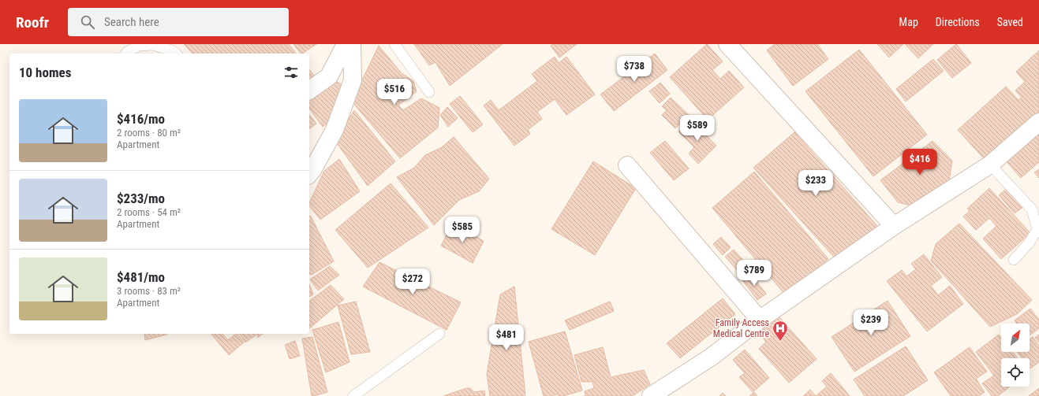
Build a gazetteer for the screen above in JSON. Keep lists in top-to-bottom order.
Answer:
{
  "places": {
    "hospital": ["Family Access Medical Centre"]
  },
  "north": "top right",
  "page": {
    "header": "Roofr",
    "search": "Search here",
    "nav": ["Map", "Directions", "Saved"],
    "heading": "10 homes",
    "price": [
      "$738",
      "$516",
      "$589",
      "$416",
      "$233",
      "$585",
      "$789",
      "$272",
      "$239",
      "$481"
    ],
    "list": [
      {
        "name": "$416/mo",
        "note": "2 rooms · 80 m² · Apartment"
      },
      {
        "name": "$233/mo",
        "note": "2 rooms · 54 m² · Apartment"
      },
      {
        "name": "$481/mo",
        "note": "3 rooms · 83 m² · Apartment"
      }
    ]
  }
}
